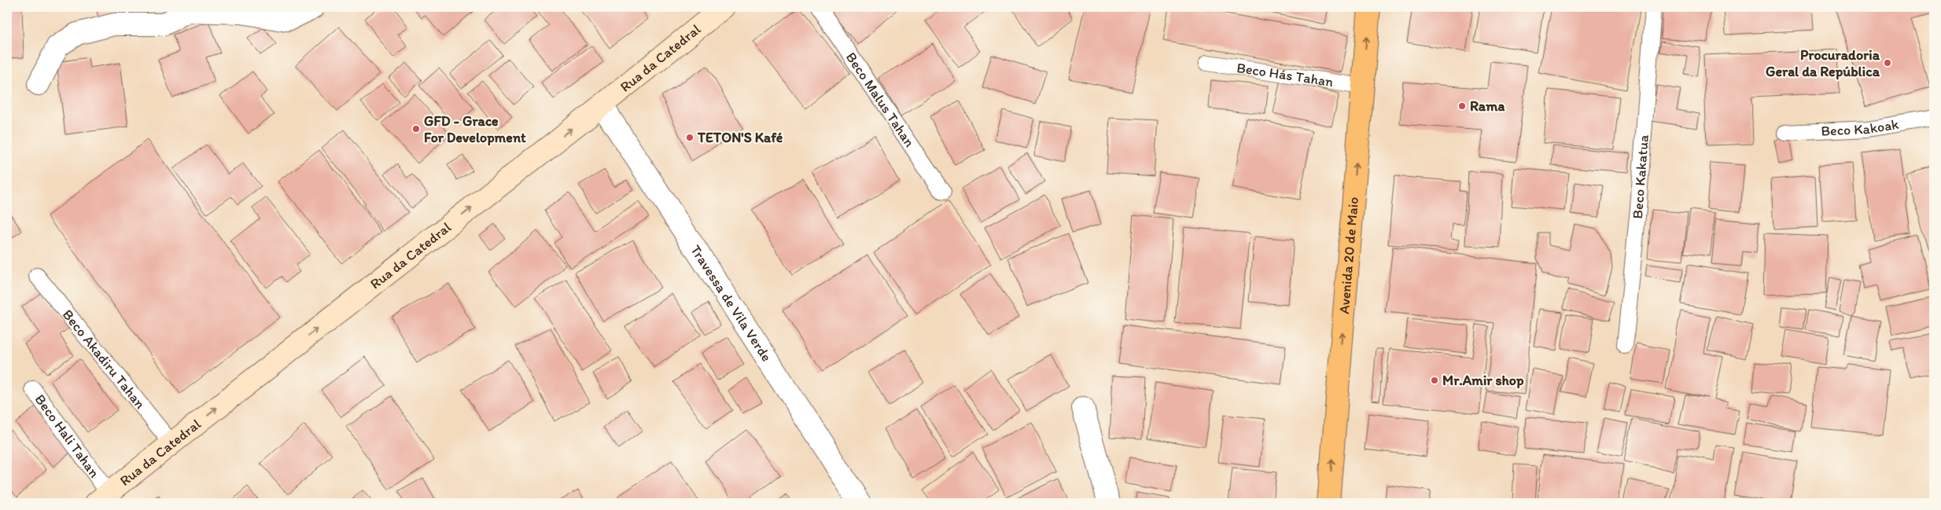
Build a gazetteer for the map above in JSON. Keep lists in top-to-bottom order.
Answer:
{
  "streets": {
    "main road": ["Rua da Catedral", "Avenida 20 de Maio"],
    "street": ["Travessa de Vila Verde"],
    "lane": [
      "Beco Hás Tahan",
      "Beco Malus Tahan",
      "Beco Kakoak",
      "Beco Kakatua",
      "Beco Akadiru Tahan",
      "Beco Hali Tahan"
    ]
  },
  "crossings": [
    ["Rua da Catedral", "Travessa de Vila Verde"],
    ["Rua da Catedral", "Beco Akadiru Tahan"],
    ["Rua da Catedral", "Beco Hali Tahan"],
    ["Beco Hás Tahan", "Avenida 20 de Maio"]
  ],
  "one_way": ["Rua da Catedral", "Avenida 20 de Maio"],
  "places": [
    "Procuradoria Geral da República",
    "Rama",
    "GFD - Grace For Development",
    "TETON'S Kafé",
    "Mr.Amir shop"
  ]
}
